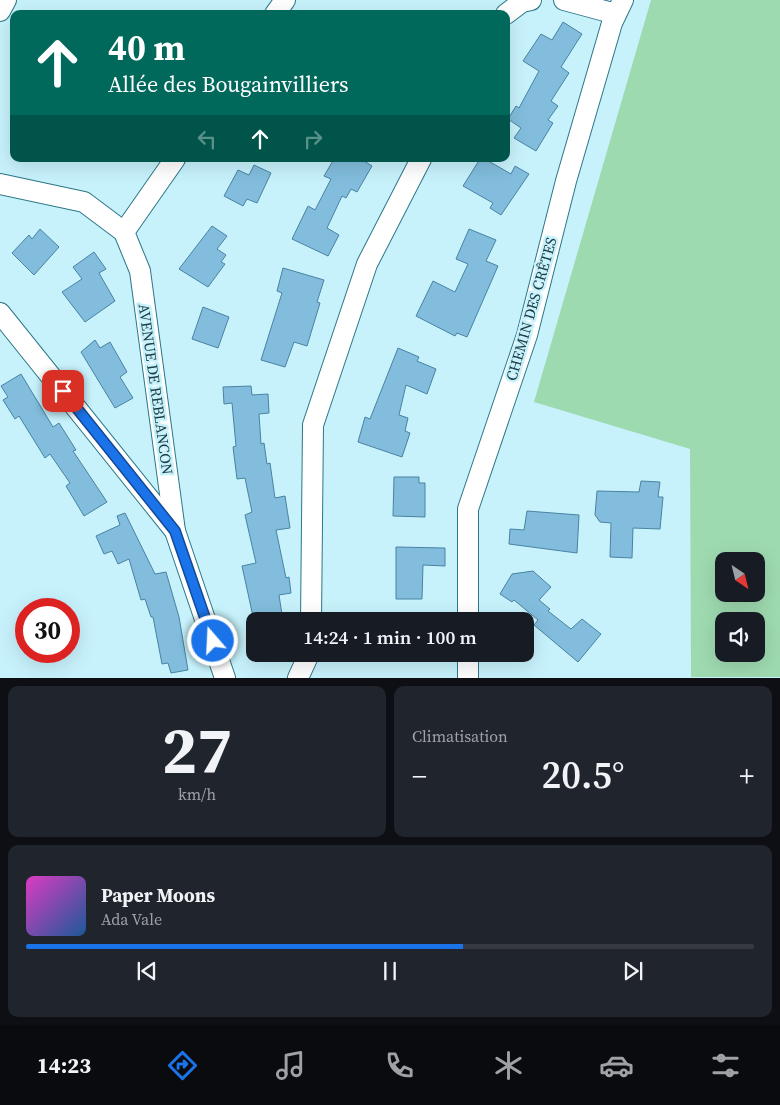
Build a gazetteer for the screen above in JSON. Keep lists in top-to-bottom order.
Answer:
{
  "streets": {
    "street": ["CHEMIN DES CRÊTES", "AVENUE DE REBLANCON"]
  },
  "north": "bottom right",
  "page": {
    "turn": ["40 m", "Allée des Bougainvilliers"],
    "limit": "30",
    "trip": "14:24 · 1 min · 100 m",
    "tile": [
      ["27", "km/h"],
      "Climatisation"
    ],
    "heat": ["−", "20.5°", "+"],
    "song": ["Paper Moons", "Ada Vale"],
    "tabs": "14:23"
  }
}
